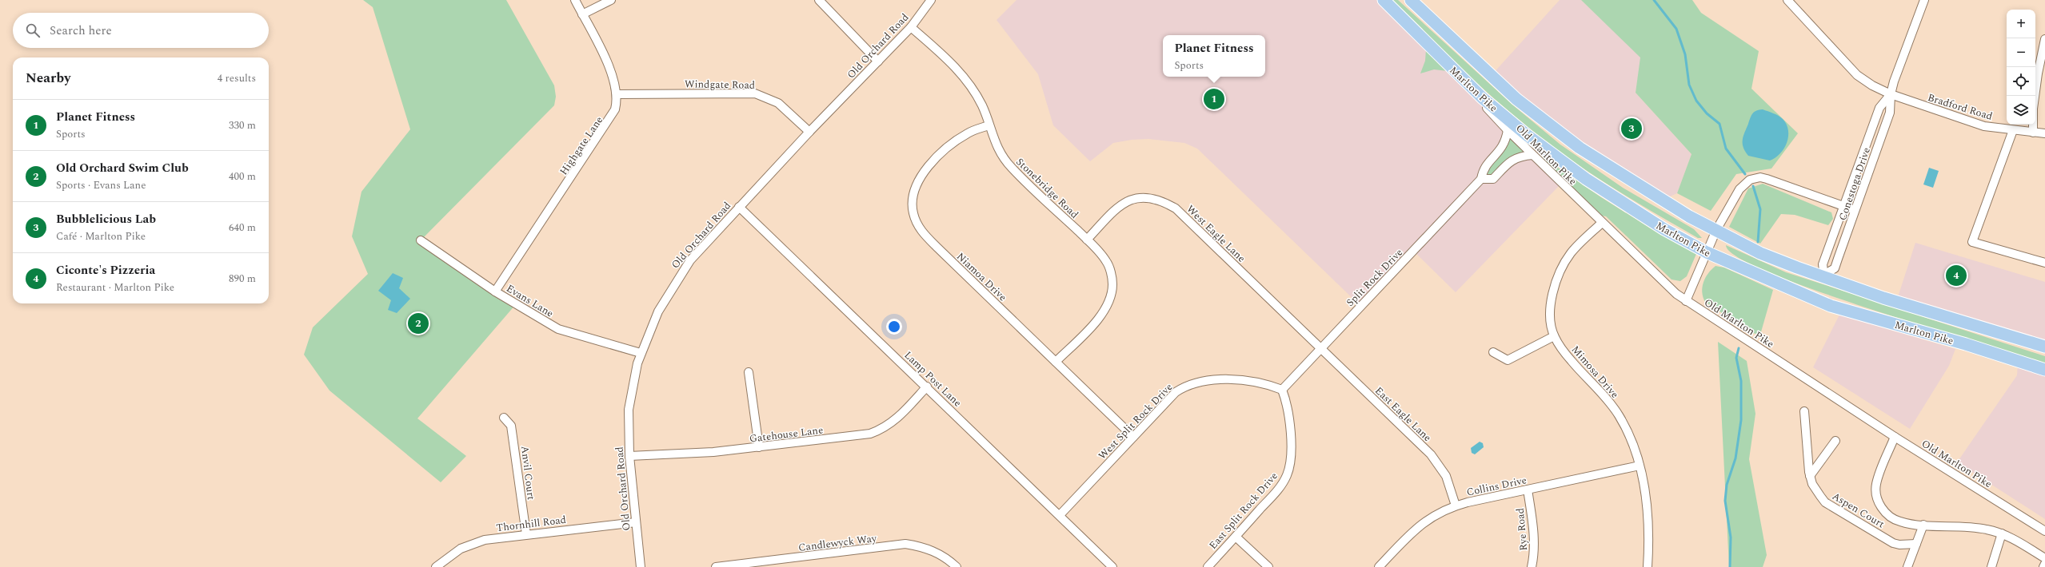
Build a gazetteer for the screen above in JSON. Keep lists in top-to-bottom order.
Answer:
{
  "streets": {
    "highway": ["Marlton Pike"],
    "street": [
      "Old Orchard Road",
      "Windgate Road",
      "Bradford Road",
      "Highgate Lane",
      "Old Marlton Pike",
      "Conestoga Drive",
      "Stonebridge Road",
      "West Eagle Lane",
      "Niamoa Drive",
      "Split Rock Drive",
      "Evans Lane",
      "Mimosa Drive",
      "Lamp Post Lane",
      "East Eagle Lane",
      "West Split Rock Drive",
      "Gatehouse Lane",
      "Anvil Court",
      "Collins Drive",
      "Aspen Court",
      "East Split Rock Drive",
      "Thornhill Road",
      "Rye Road",
      "Candlewyck Way"
    ]
  },
  "crossings": [
    ["Old Orchard Road", "Windgate Road"],
    ["Old Orchard Road", "Stonebridge Road"],
    ["Old Orchard Road", "Evans Lane"],
    ["Old Orchard Road", "Lamp Post Lane"],
    ["Old Orchard Road", "Gatehouse Lane"],
    ["Old Orchard Road", "Thornhill Road"],
    ["Windgate Road", "Highgate Lane"],
    ["Marlton Pike", "Old Marlton Pike"],
    ["Marlton Pike", "Conestoga Drive"],
    ["Bradford Road", "Conestoga Drive"],
    ["Highgate Lane", "Evans Lane"],
    ["Old Marlton Pike", "Split Rock Drive"],
    ["Old Marlton Pike", "Mimosa Drive"],
    ["Stonebridge Road", "West Eagle Lane"],
    ["Stonebridge Road", "Niamoa Drive"],
    ["West Eagle Lane", "Split Rock Drive"],
    ["West Eagle Lane", "East Eagle Lane"],
    ["Niamoa Drive", "West Split Rock Drive"],
    ["Split Rock Drive", "East Eagle Lane"],
    ["Split Rock Drive", "West Split Rock Drive"],
    ["Split Rock Drive", "East Split Rock Drive"],
    ["Mimosa Drive", "Collins Drive"],
    ["Lamp Post Lane", "West Split Rock Drive"],
    ["Lamp Post Lane", "Gatehouse Lane"],
    ["East Eagle Lane", "Collins Drive"],
    ["West Split Rock Drive", "East Split Rock Drive"],
    ["Anvil Court", "Thornhill Road"],
    ["Collins Drive", "Rye Road"]
  ],
  "page": {
    "map_buttons": ["+", "−"],
    "search": "Search here",
    "popup": ["Planet Fitness", "Sports"],
    "heading": ["Nearby", "4 results"],
    "pins": [
      "1",
      "3",
      "4",
      "2"
    ],
    "list": [
      {
        "mark": "1",
        "name": "Planet Fitness",
        "note": "Sports",
        "value": "330 m"
      },
      {
        "mark": "2",
        "name": "Old Orchard Swim Club",
        "note": "Sports · Evans Lane",
        "value": "400 m"
      },
      {
        "mark": "3",
        "name": "Bubblelicious Lab",
        "note": "Café · Marlton Pike",
        "value": "640 m"
      },
      {
        "mark": "4",
        "name": "Ciconte's Pizzeria",
        "note": "Restaurant · Marlton Pike",
        "value": "890 m"
      }
    ]
  }
}
